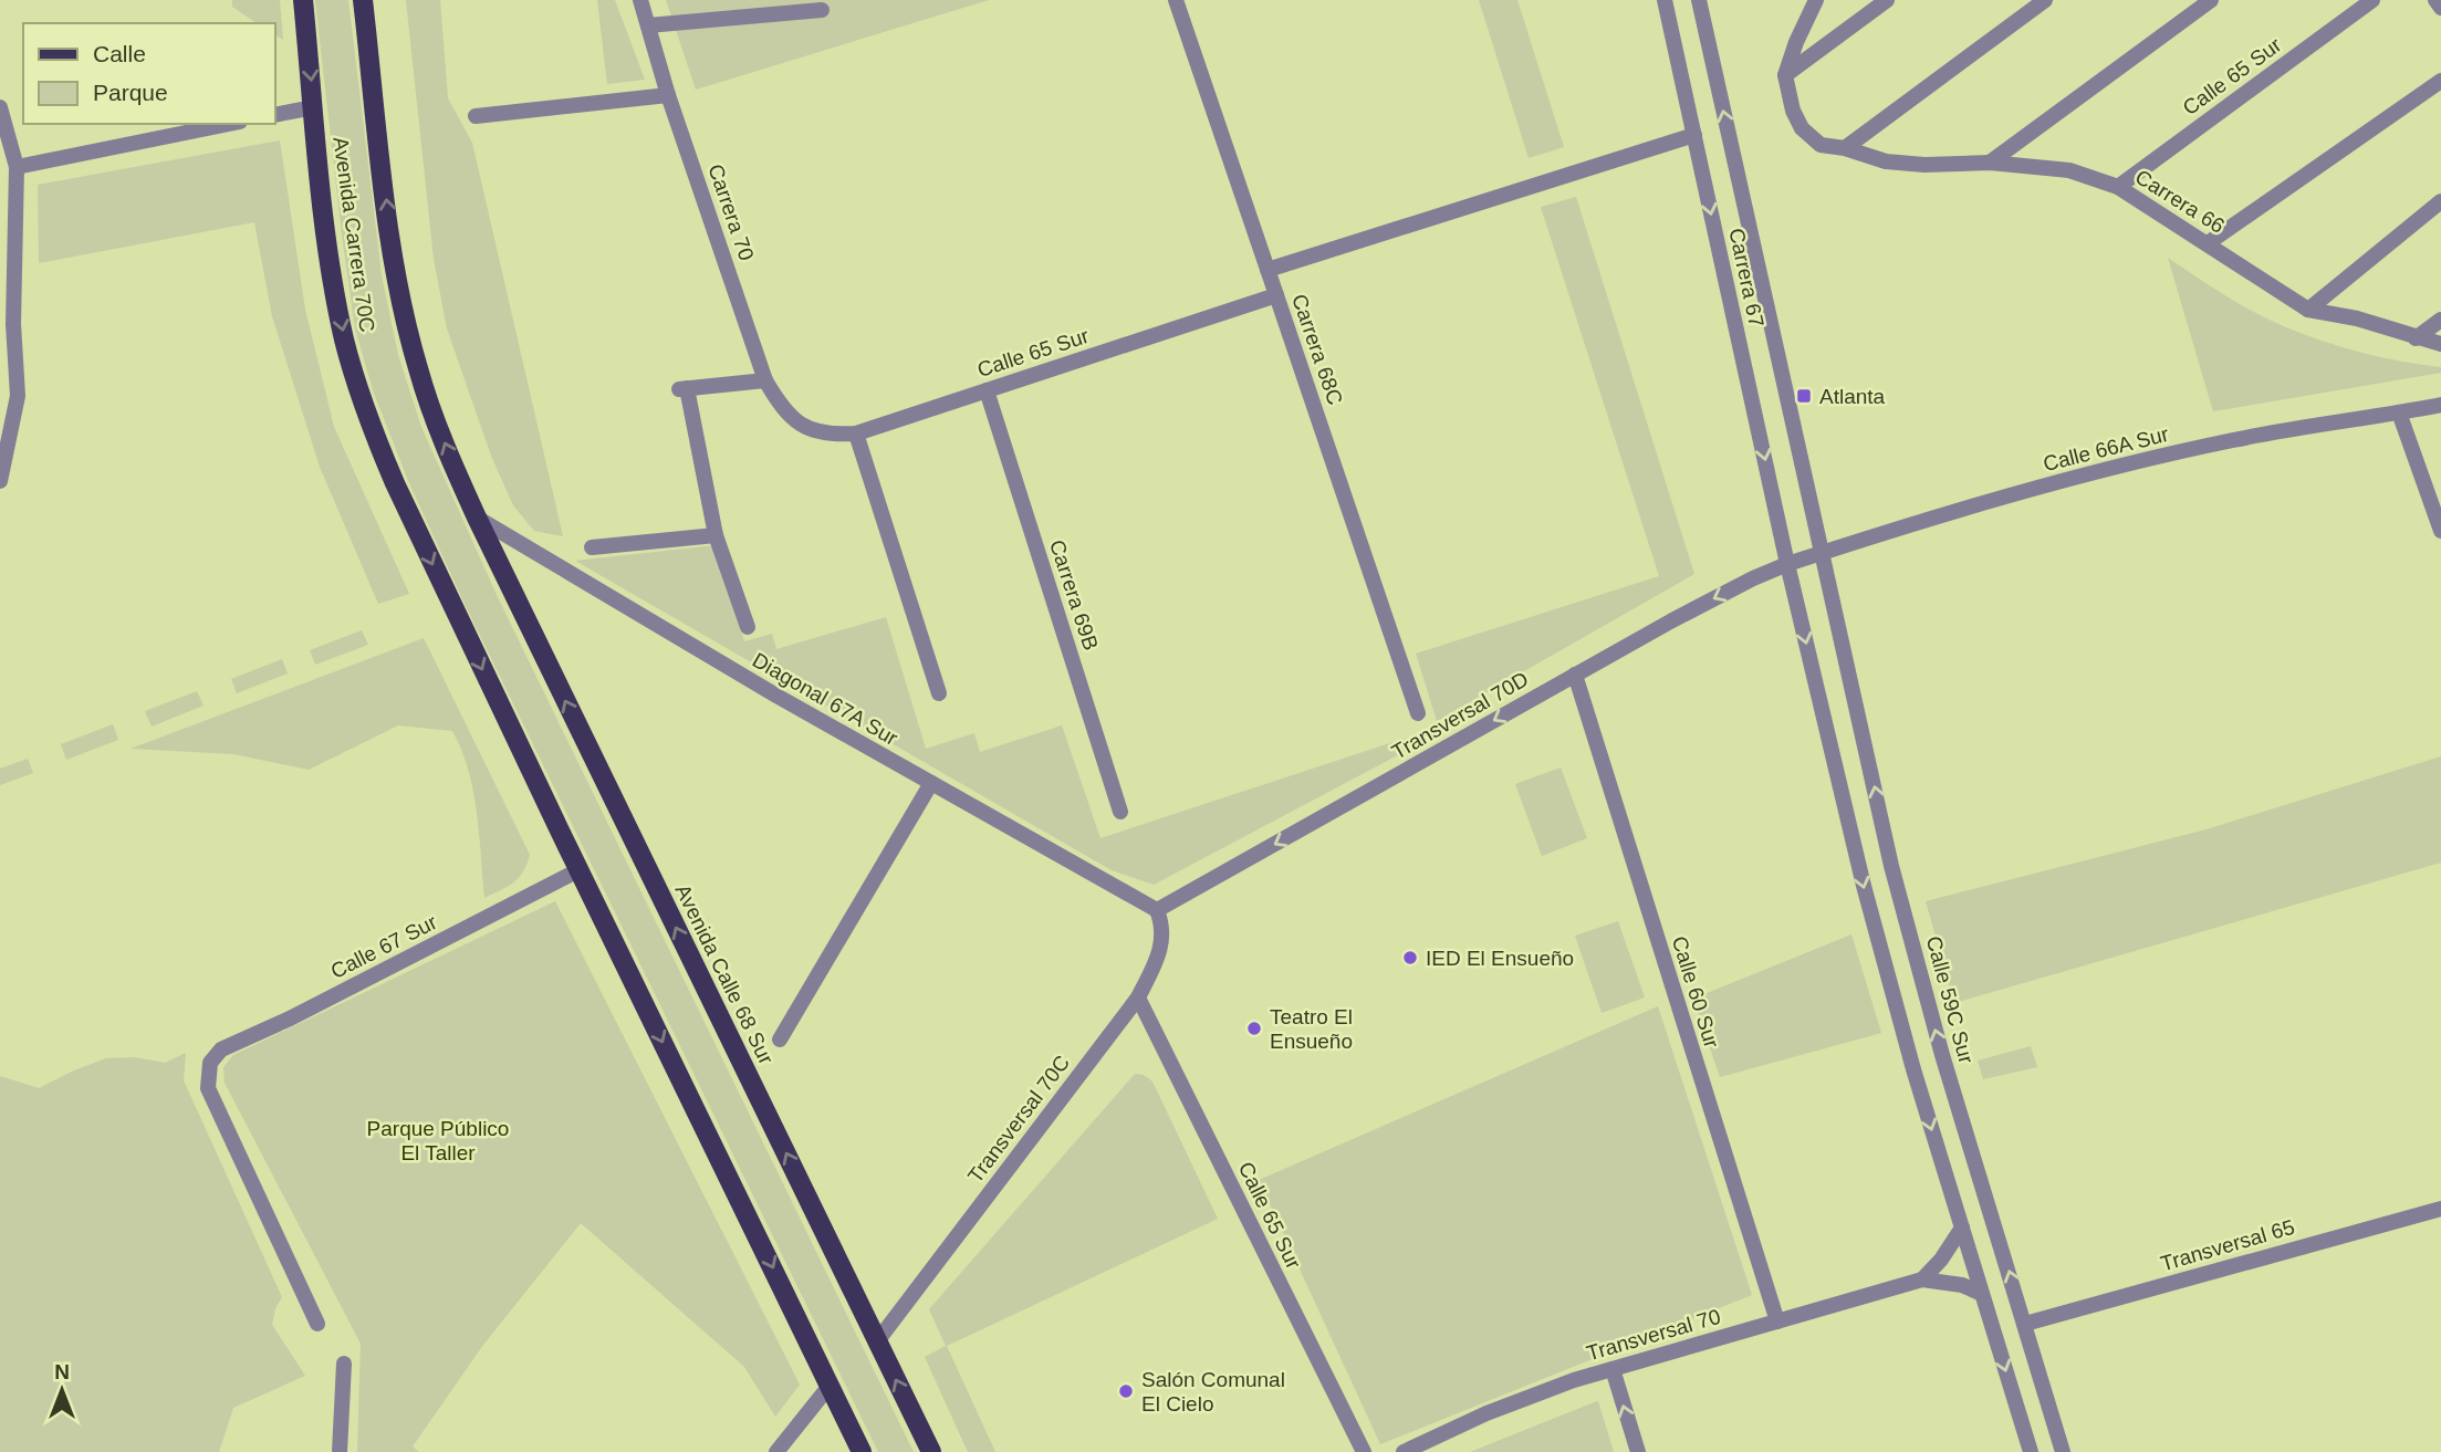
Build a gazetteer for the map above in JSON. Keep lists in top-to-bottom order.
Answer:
{
  "streets": {
    "main road": ["Avenida Carrera 70C", "Avenida Calle 68 Sur"],
    "street": [
      "Calle 65 Sur",
      "Carrera 66",
      "Carrera 70",
      "Carrera 67",
      "Carrera 68C",
      "Calle 66A Sur",
      "Carrera 69B",
      "Diagonal 67A Sur",
      "Transversal 70D",
      "Calle 67 Sur",
      "Calle 60 Sur",
      "Calle 59C Sur",
      "Transversal 70C",
      "Transversal 65",
      "Transversal 70"
    ]
  },
  "crossings": [
    ["Calle 65 Sur", "Carrera 66"],
    ["Calle 65 Sur", "Carrera 70"],
    ["Calle 65 Sur", "Carrera 68C"],
    ["Calle 65 Sur", "Carrera 69B"],
    ["Calle 65 Sur", "Transversal 70C"],
    ["Avenida Carrera 70C", "Diagonal 67A Sur"],
    ["Avenida Carrera 70C", "Calle 67 Sur"],
    ["Avenida Carrera 70C", "Avenida Calle 68 Sur"],
    ["Carrera 67", "Calle 66A Sur"],
    ["Carrera 67", "Transversal 70D"],
    ["Carrera 67", "Calle 59C Sur"],
    ["Calle 66A Sur", "Transversal 70D"],
    ["Calle 66A Sur", "Calle 59C Sur"],
    ["Diagonal 67A Sur", "Transversal 70D"],
    ["Diagonal 67A Sur", "Avenida Calle 68 Sur"],
    ["Diagonal 67A Sur", "Transversal 70C"],
    ["Transversal 70D", "Calle 60 Sur"],
    ["Transversal 70D", "Transversal 70C"],
    ["Avenida Calle 68 Sur", "Transversal 70C"],
    ["Calle 60 Sur", "Transversal 70"],
    ["Calle 59C Sur", "Transversal 65"]
  ],
  "one_way": ["Transversal 70D"],
  "parks": ["Parque Público El Taller"],
  "places": {
    "transit": ["Atlanta"],
    "other": ["IED El Ensueño", "Teatro El Ensueño", "Salón Comunal El Cielo"]
  },
  "legend": ["Calle", "Parque"],
  "north": "top"
}
